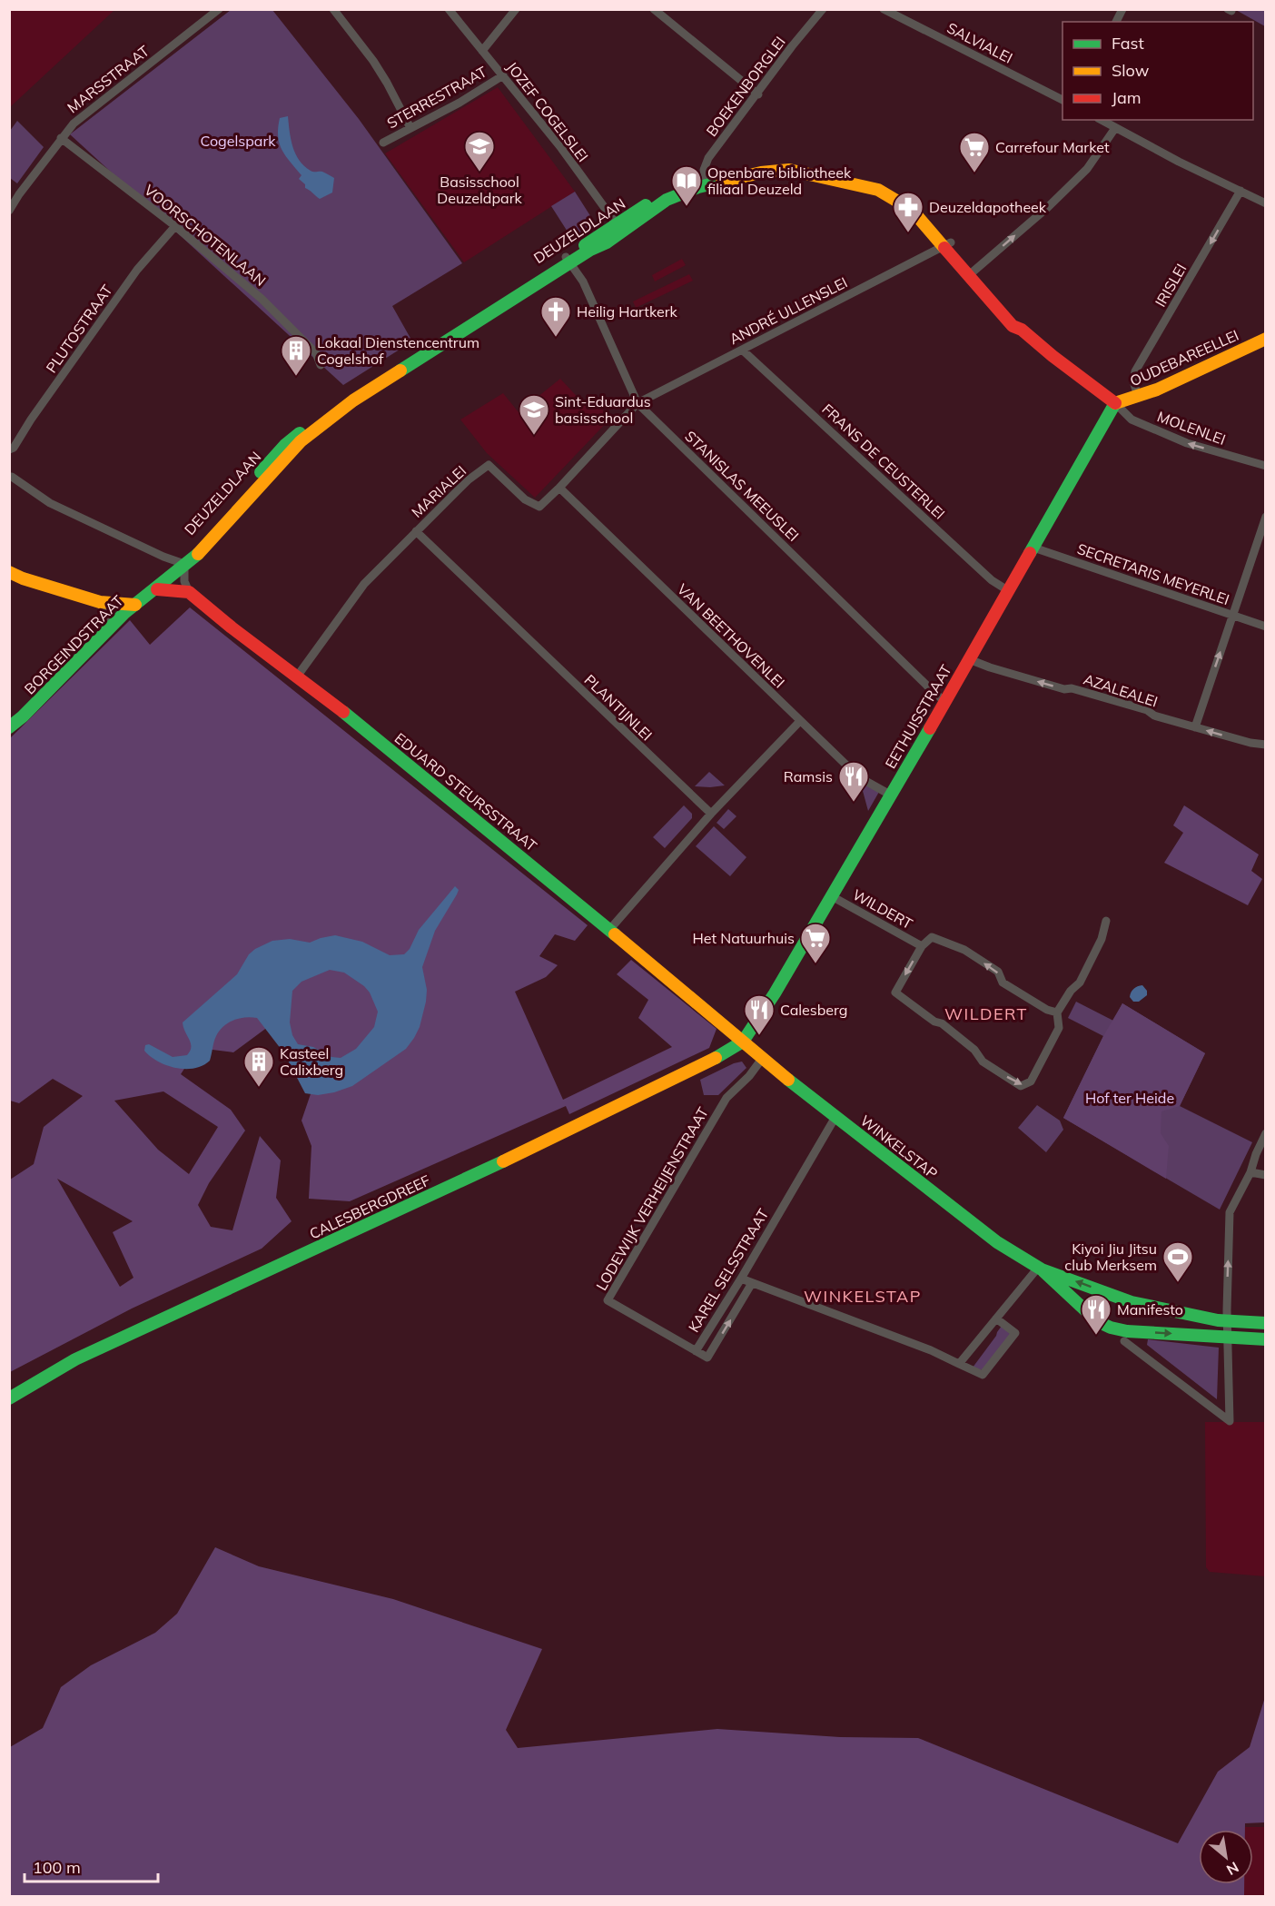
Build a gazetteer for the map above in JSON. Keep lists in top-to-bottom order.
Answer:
{
  "streets": {
    "street": [
      "SALVIALEI",
      "MARSSTRAAT",
      "BOEKENBORGLEI",
      "STERRESTRAAT",
      "JOZEF COGELSLEI",
      "DEUZELDLAAN",
      "VOORSCHOTENLAAN",
      "IRISLEI",
      "ANDRÉ ULLENSLEI",
      "PLUTOSTRAAT",
      "OUDEBAREELLEI",
      "MOLENLEI",
      "FRANS DE CEUSTERLEI",
      "STANISLAS MEEUSLEI",
      "MARIALEI",
      "SECRETARIS MEYERLEI",
      "VAN BEETHOVENLEI",
      "BORGEINDSTRAAT",
      "AZALEALEI",
      "PLANTIJNLEI",
      "EETHUISSTRAAT",
      "EDUARD STEURSSTRAAT",
      "WILDERT",
      "WINKELSTAP",
      "LODEWIJK VERHEIJENSTRAAT",
      "CALESBERGDREEF",
      "KAREL SELSSTRAAT"
    ]
  },
  "crossings": [
    ["MARSSTRAAT", "VOORSCHOTENLAAN"],
    ["BOEKENBORGLEI", "DEUZELDLAAN"],
    ["STERRESTRAAT", "JOZEF COGELSLEI"],
    ["JOZEF COGELSLEI", "DEUZELDLAAN"],
    ["DEUZELDLAAN", "ANDRÉ ULLENSLEI"],
    ["DEUZELDLAAN", "OUDEBAREELLEI"],
    ["DEUZELDLAAN", "MOLENLEI"],
    ["DEUZELDLAAN", "STANISLAS MEEUSLEI"],
    ["DEUZELDLAAN", "BORGEINDSTRAAT"],
    ["DEUZELDLAAN", "EETHUISSTRAAT"],
    ["VOORSCHOTENLAAN", "PLUTOSTRAAT"],
    ["IRISLEI", "OUDEBAREELLEI"],
    ["ANDRÉ ULLENSLEI", "FRANS DE CEUSTERLEI"],
    ["ANDRÉ ULLENSLEI", "STANISLAS MEEUSLEI"],
    ["ANDRÉ ULLENSLEI", "MARIALEI"],
    ["OUDEBAREELLEI", "MOLENLEI"],
    ["OUDEBAREELLEI", "EETHUISSTRAAT"],
    ["MOLENLEI", "EETHUISSTRAAT"],
    ["FRANS DE CEUSTERLEI", "EETHUISSTRAAT"],
    ["STANISLAS MEEUSLEI", "MARIALEI"],
    ["STANISLAS MEEUSLEI", "EETHUISSTRAAT"],
    ["MARIALEI", "VAN BEETHOVENLEI"],
    ["MARIALEI", "PLANTIJNLEI"],
    ["MARIALEI", "EDUARD STEURSSTRAAT"],
    ["SECRETARIS MEYERLEI", "EETHUISSTRAAT"],
    ["VAN BEETHOVENLEI", "EETHUISSTRAAT"],
    ["AZALEALEI", "EETHUISSTRAAT"],
    ["EETHUISSTRAAT", "EDUARD STEURSSTRAAT"],
    ["EETHUISSTRAAT", "WILDERT"],
    ["EETHUISSTRAAT", "WINKELSTAP"],
    ["EETHUISSTRAAT", "CALESBERGDREEF"],
    ["EDUARD STEURSSTRAAT", "WINKELSTAP"],
    ["EDUARD STEURSSTRAAT", "CALESBERGDREEF"],
    ["WINKELSTAP", "LODEWIJK VERHEIJENSTRAAT"],
    ["WINKELSTAP", "CALESBERGDREEF"],
    ["WINKELSTAP", "KAREL SELSSTRAAT"],
    ["LODEWIJK VERHEIJENSTRAAT", "KAREL SELSSTRAAT"]
  ],
  "one_way": ["IRISLEI", "MOLENLEI", "AZALEALEI"],
  "districts": ["WILDERT", "WINKELSTAP"],
  "parks": ["Cogelspark", "Hof ter Heide"],
  "places": {
    "school or university": ["Basisschool Deuzeldpark", "Sint-Eduardus basisschool"],
    "supermarket": ["Carrefour Market", "Het Natuurhuis"],
    "library": ["Openbare bibliotheek filiaal Deuzeld"],
    "pharmacy": ["Deuzeldapotheek"],
    "church": ["Heilig Hartkerk"],
    "building": ["Lokaal Dienstencentrum Cogelshof", "Kasteel Calixberg"],
    "restaurant": ["Ramsis", "Calesberg", "Manifesto"],
    "sports": ["Kiyoi Jiu Jitsu club Merksem"]
  },
  "legend": ["Fast", "Slow", "Jam"],
  "scale_bar": "100 m",
  "north": "bottom right"
}
